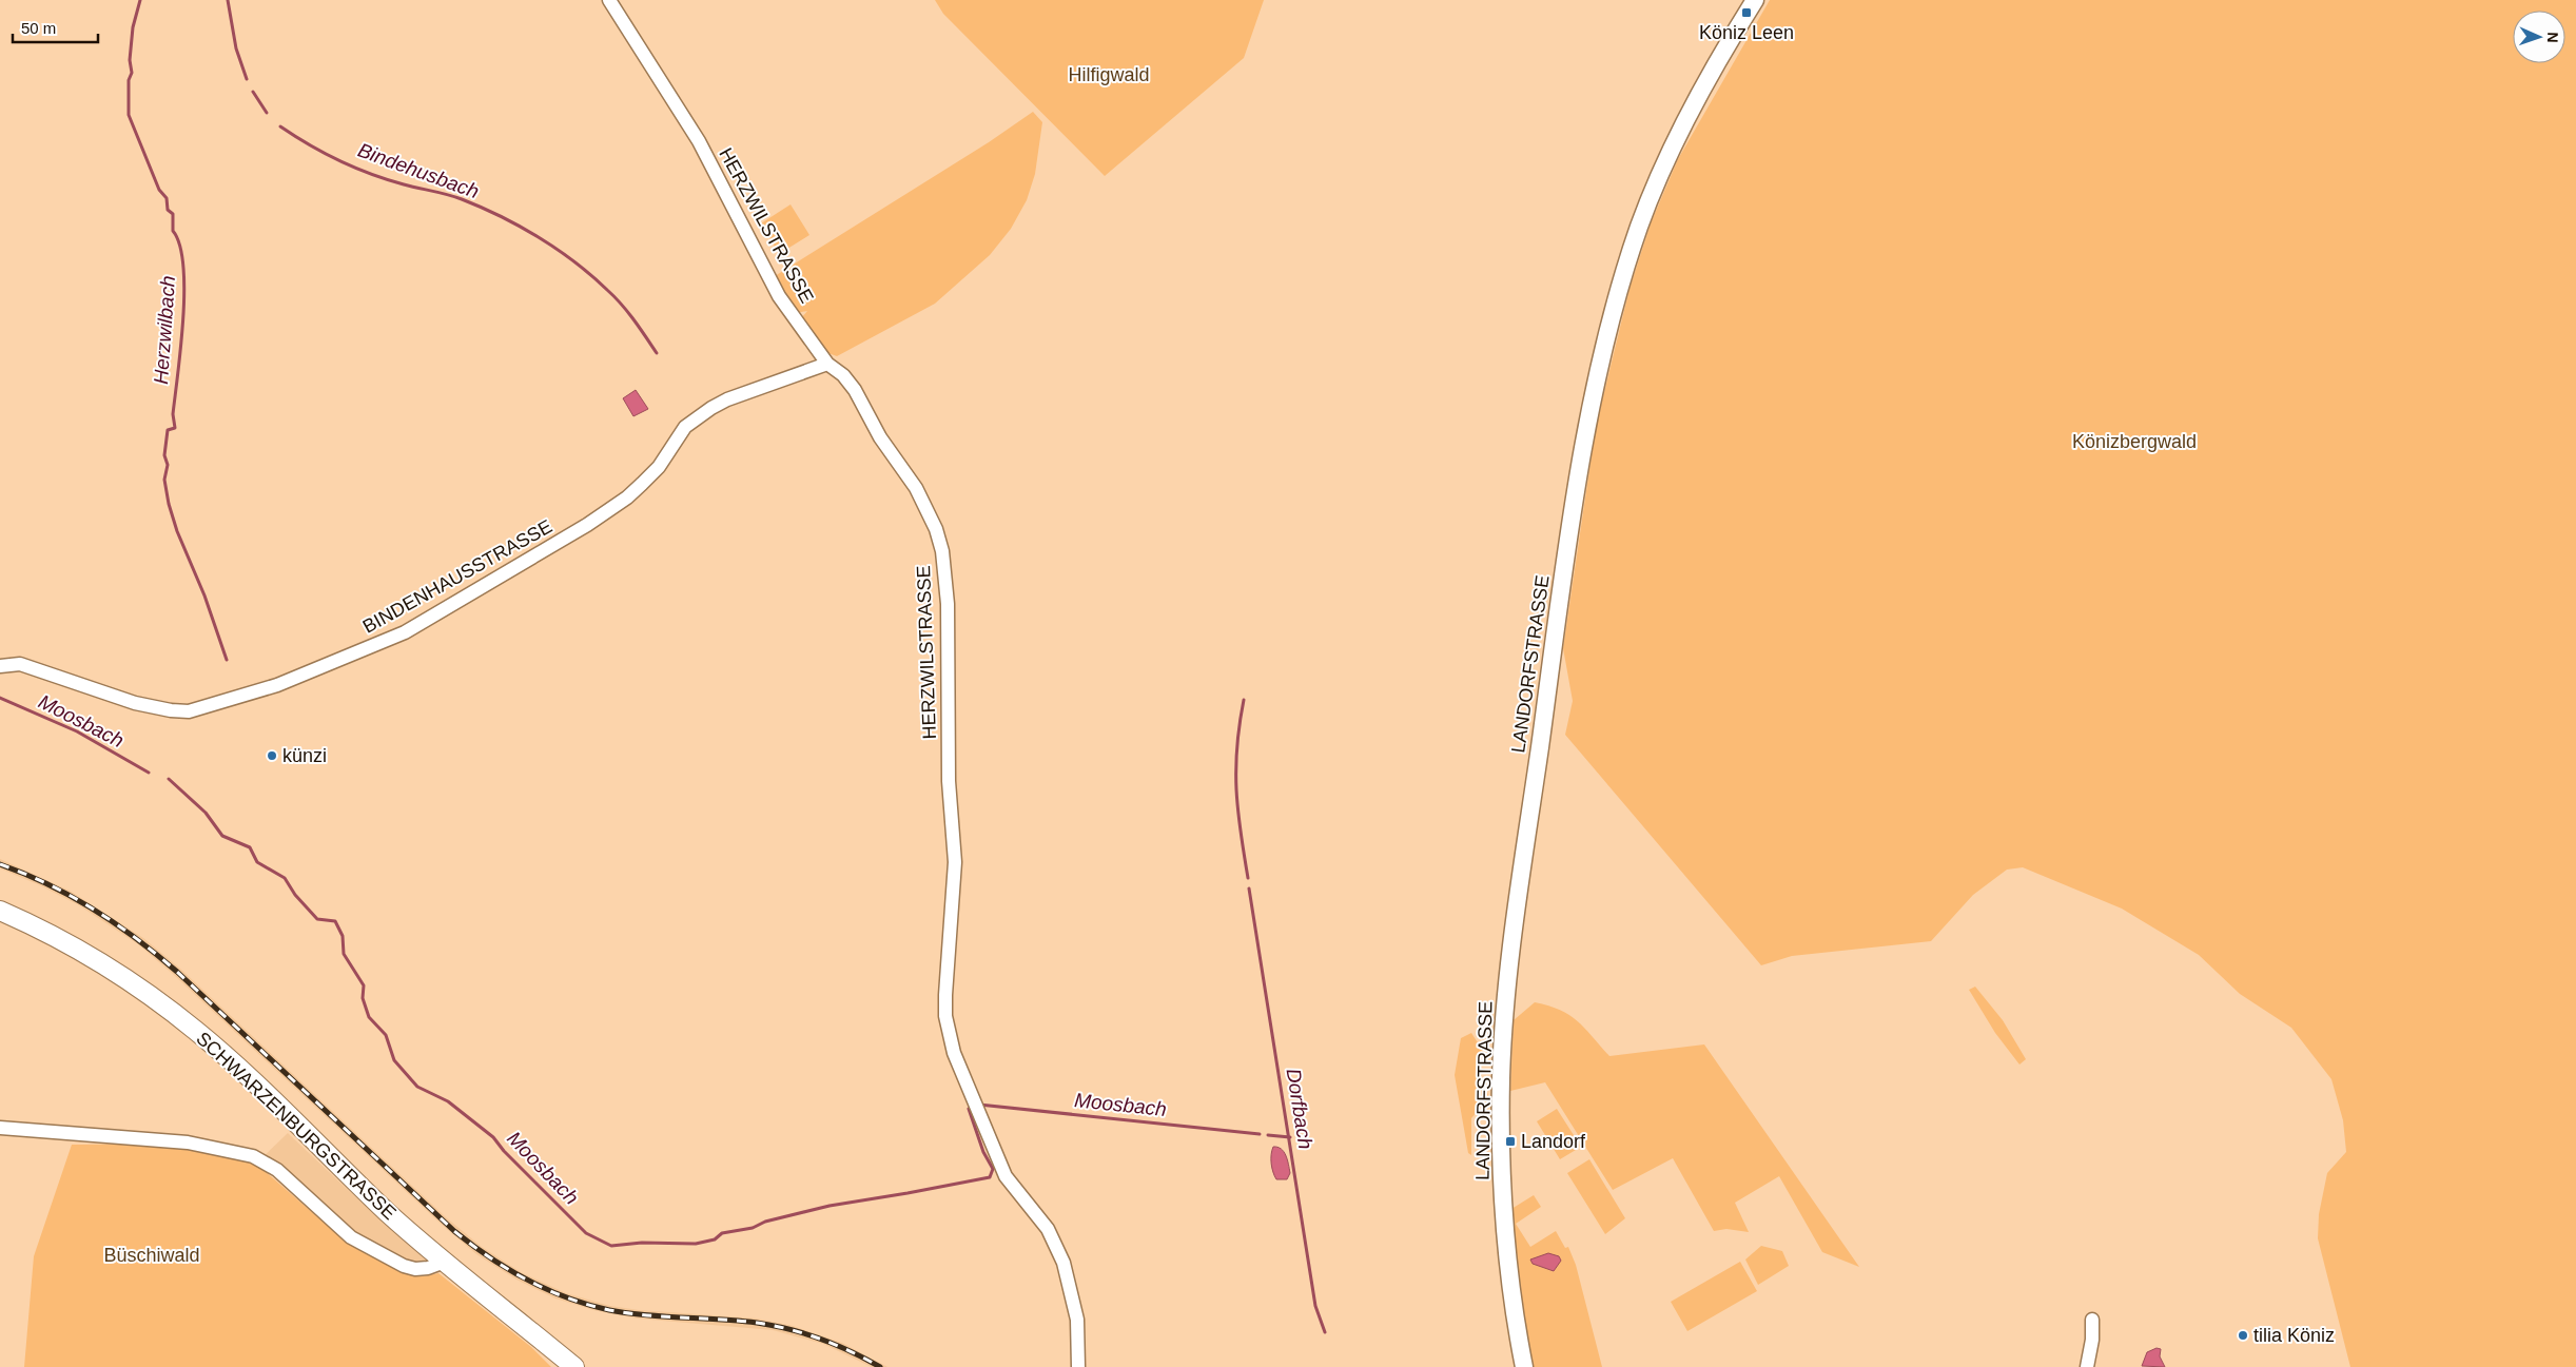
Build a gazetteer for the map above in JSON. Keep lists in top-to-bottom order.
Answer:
{
  "streets": {
    "main road": ["SCHWARZENBURGSTRASSE"],
    "street": ["HERZWILSTRASSE", "BINDENHAUSSTRASSE", "LANDORFSTRASSE"]
  },
  "crossings": [
    ["HERZWILSTRASSE", "BINDENHAUSSTRASSE"]
  ],
  "water": [
    "Bindehusbach",
    "Herzwilbach",
    "Moosbach",
    "Dorfbach"
  ],
  "parks": ["Hilfigwald", "Könizbergwald", "Büschiwald"],
  "places": {
    "transit": ["Köniz Leen", "Landorf"],
    "other": ["künzi", "tilia Köniz"]
  },
  "scale_bar": "50 m",
  "north": "right"
}
